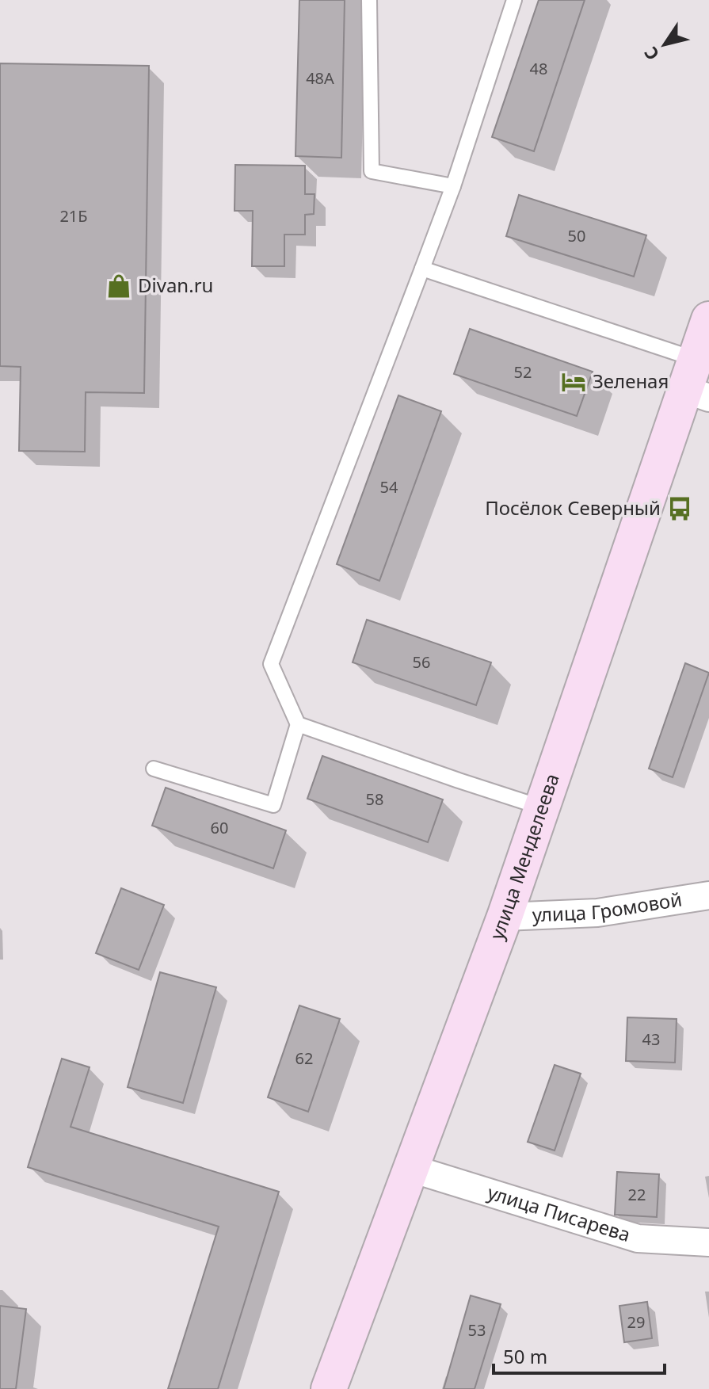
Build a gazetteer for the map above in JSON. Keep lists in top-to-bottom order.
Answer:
{
  "streets": {
    "main road": ["улица Менделеева"],
    "street": ["улица Громовой", "улица Писарева"]
  },
  "crossings": [
    ["улица Менделеева", "улица Громовой"],
    ["улица Менделеева", "улица Писарева"]
  ],
  "places": {
    "shop": ["Divan.ru"],
    "hotel": ["Зеленая"],
    "bus stop": ["Посёлок Северный"]
  },
  "house_numbers": [
    "48",
    "48А",
    "21Б",
    "50",
    "52",
    "54",
    "56",
    "58",
    "60",
    "43",
    "62",
    "22",
    "29",
    "53"
  ],
  "scale_bar": "50 m",
  "north": "bottom left"
}
